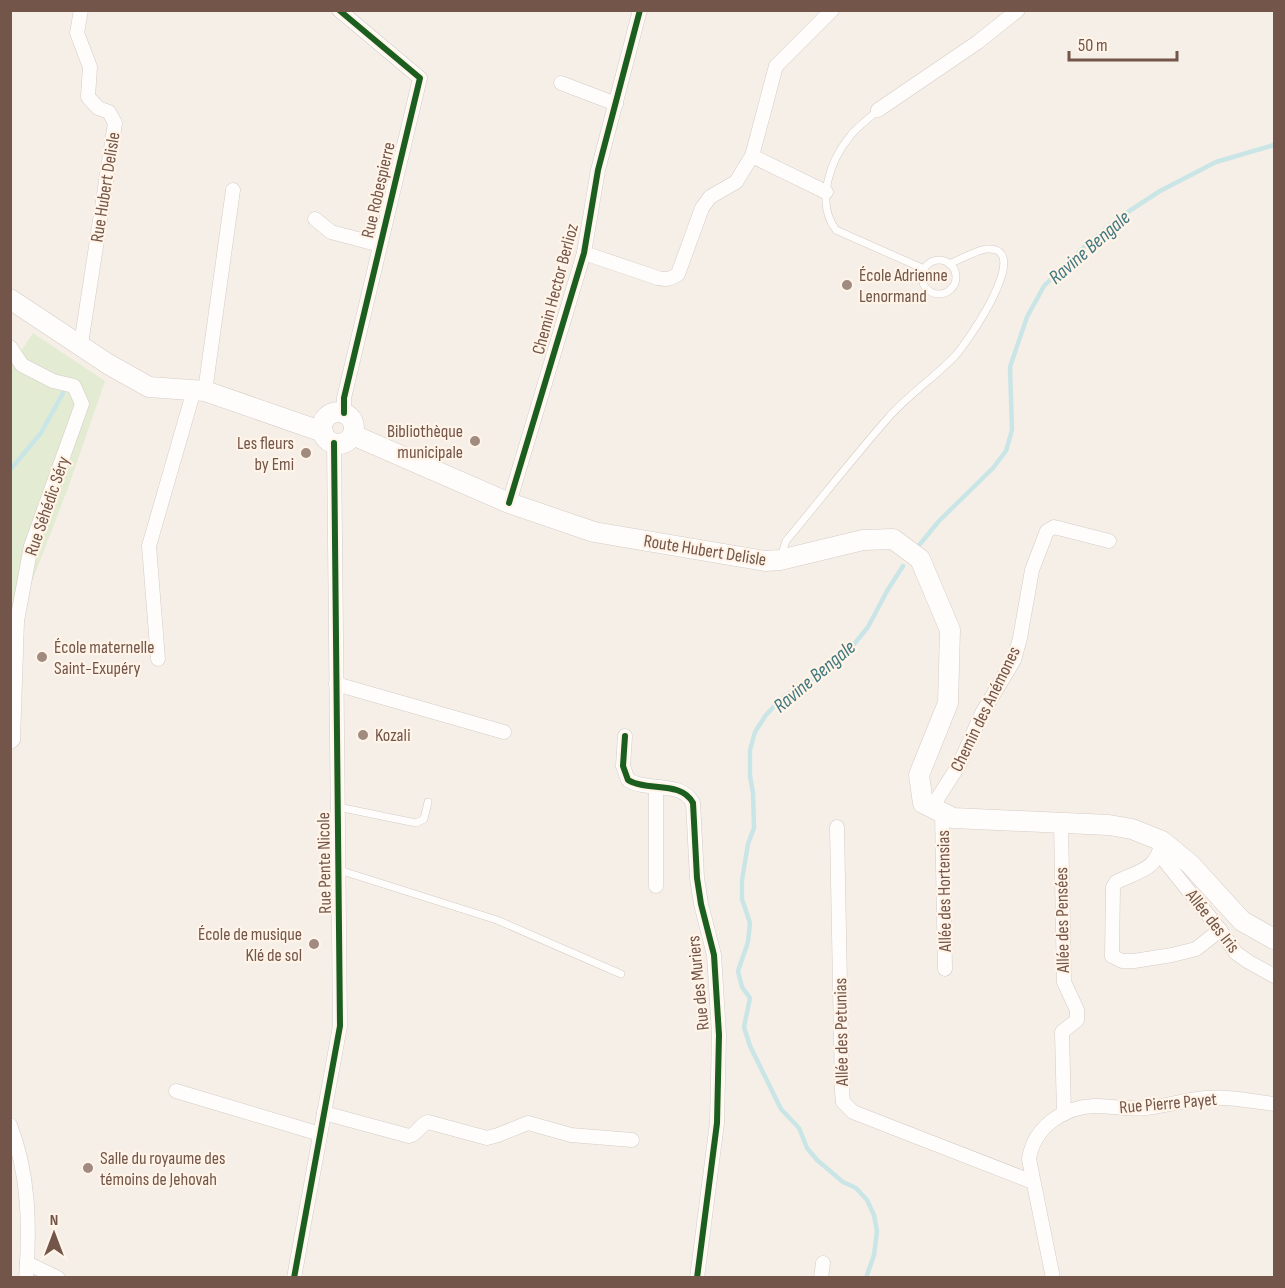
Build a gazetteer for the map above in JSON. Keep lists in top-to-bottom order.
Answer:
{
  "streets": {
    "main road": ["Route Hubert Delisle"],
    "street": [
      "Rue Hubert Delisle",
      "Rue Robespierre",
      "Chemin Hector Berlioz",
      "Rue Séhédic Séry",
      "Chemin des Anémones",
      "Rue Pente Nicole",
      "Allée des Hortensias",
      "Allée des Pensées",
      "Allée des Iris",
      "Rue des Muriers",
      "Allée des Petunias",
      "Rue Pierre Payet"
    ]
  },
  "crossings": [
    ["Rue Robespierre", "Route Hubert Delisle"],
    ["Rue Robespierre", "Rue Pente Nicole"],
    ["Chemin Hector Berlioz", "Route Hubert Delisle"],
    ["Route Hubert Delisle", "Chemin des Anémones"],
    ["Route Hubert Delisle", "Rue Pente Nicole"],
    ["Route Hubert Delisle", "Allée des Hortensias"],
    ["Chemin des Anémones", "Allée des Hortensias"],
    ["Allée des Pensées", "Rue Pierre Payet"],
    ["Allée des Petunias", "Rue Pierre Payet"]
  ],
  "water": ["Ravine Bengale"],
  "places": [
    "École Adrienne Lenormand",
    "Bibliothèque municipale",
    "Les fleurs by Emi",
    "École maternelle Saint-Exupéry",
    "Kozali",
    "École de musique Klé de sol",
    "Salle du royaume des témoins de Jehovah"
  ],
  "scale_bar": "50 m",
  "north": "top"
}
